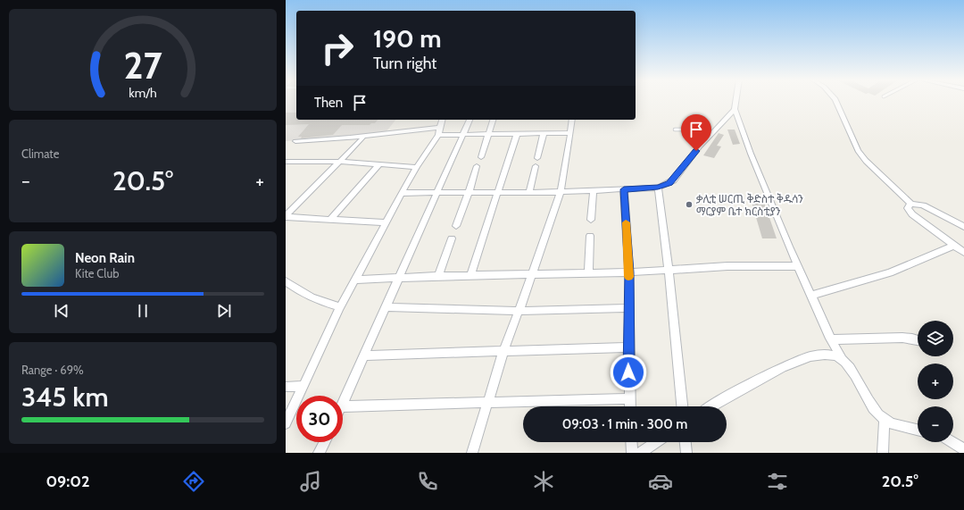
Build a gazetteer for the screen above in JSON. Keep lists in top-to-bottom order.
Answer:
{
  "places": ["ቃሊቲ ሠርጢ ቅድስተ ቅዱሳን ማርያም ቤተ ክርስቲያን"],
  "page": {
    "turn": ["190 m", "Turn right"],
    "then": "Then",
    "tile": [
      "Climate",
      ["Range · 69%", "345 km"]
    ],
    "heat": ["−", "20.5°", "+"],
    "song": ["Neon Rain", "Kite Club"],
    "map_buttons": ["+", "−"],
    "limit": "30",
    "trip": "09:03 · 1 min · 300 m",
    "tabs": ["09:02", "20.5°"],
    "gauge": ["27", "km/h"]
  }
}
